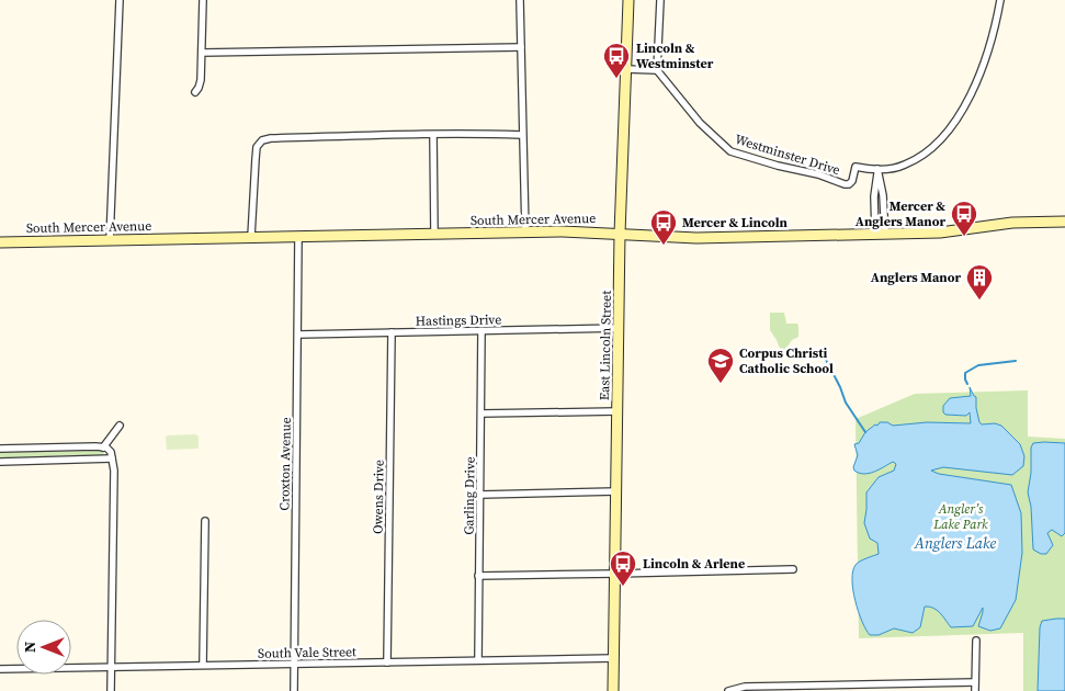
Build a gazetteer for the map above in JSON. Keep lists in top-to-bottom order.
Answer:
{
  "streets": {
    "main road": ["South Mercer Avenue", "East Lincoln Street"],
    "street": [
      "Westminster Drive",
      "Hastings Drive",
      "Croxton Avenue",
      "Garling Drive",
      "Owens Drive",
      "South Vale Street"
    ]
  },
  "crossings": [
    ["South Mercer Avenue", "East Lincoln Street"],
    ["South Mercer Avenue", "Croxton Avenue"],
    ["Hastings Drive", "East Lincoln Street"],
    ["Hastings Drive", "Croxton Avenue"],
    ["Hastings Drive", "Garling Drive"],
    ["Hastings Drive", "Owens Drive"],
    ["East Lincoln Street", "South Vale Street"],
    ["Croxton Avenue", "South Vale Street"],
    ["Garling Drive", "South Vale Street"],
    ["Owens Drive", "South Vale Street"]
  ],
  "water": ["Anglers Lake"],
  "parks": ["Angler’s Lake Park"],
  "places": {
    "bus stop": [
      "Lincoln & Westminster",
      "Mercer & Anglers Manor",
      "Mercer & Lincoln",
      "Lincoln & Arlene"
    ],
    "building": ["Anglers Manor"],
    "school or university": ["Corpus Christi Catholic School"]
  },
  "north": "left"
}
